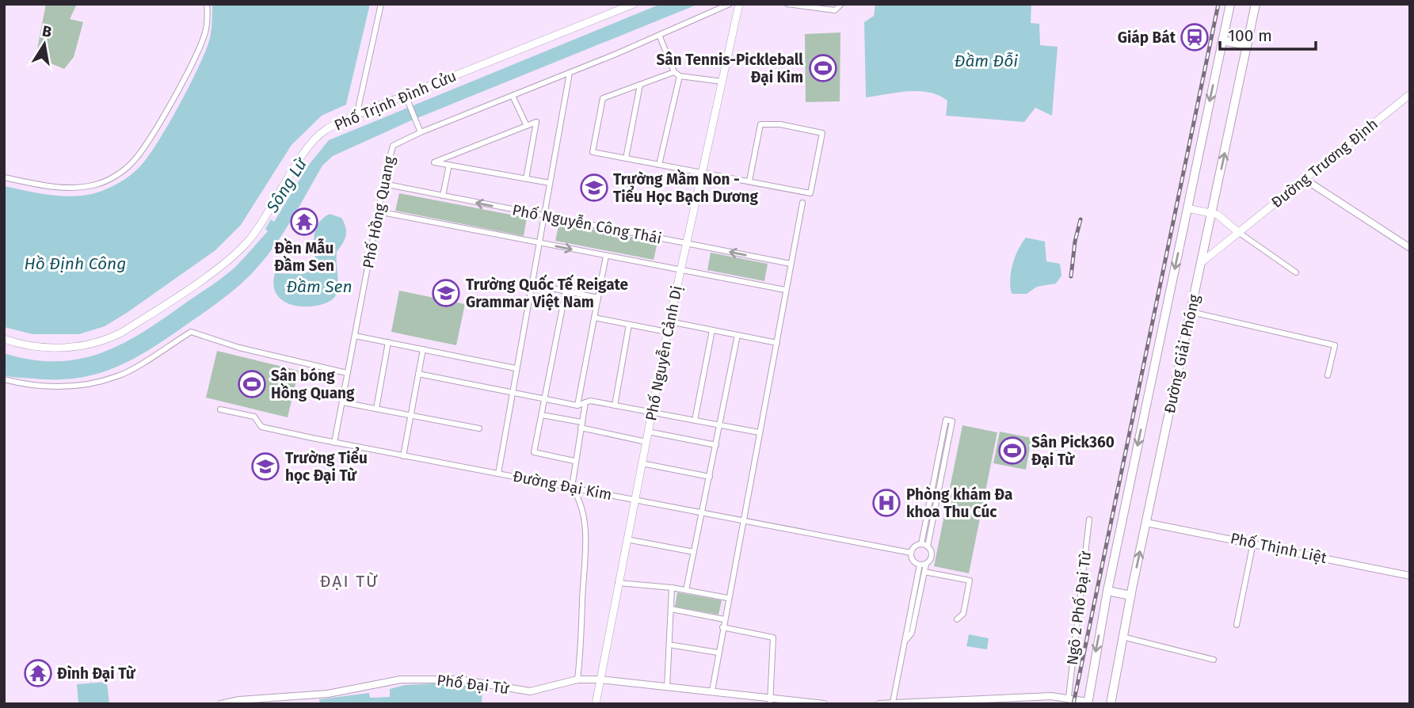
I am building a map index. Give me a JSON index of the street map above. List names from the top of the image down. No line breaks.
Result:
{"streets":{"main road":["Phố Trịnh Đình Cửu","Đường Trương Định","Phố Nguyễn Cảnh Dị","Đường Giải Phóng"],"street":["Phố Hồng Quang","Phố Nguyễn Công Thái","Đường Đại Kim","Phố Thịnh Liệt","Ngõ 2 Phố Đại Từ","Phố Đại Từ"]},"crossings":[["Đường Trương Định","Đường Giải Phóng"],["Phố Hồng Quang","Phố Nguyễn Công Thái"],["Phố Hồng Quang","Đường Đại Kim"],["Phố Nguyễn Công Thái","Phố Nguyễn Cảnh Dị"],["Phố Nguyễn Cảnh Dị","Đường Đại Kim"],["Phố Nguyễn Cảnh Dị","Phố Đại Từ"],["Đường Giải Phóng","Phố Thịnh Liệt"]],"districts":["ĐẠI TỪ"],"water":["Đầm Đỗi","Sông Lừ","Hồ Định Công","Đầm Sen"],"places":{"station":["Giáp Bát"],"sports":["Sân Tennis-Pickleball Đại Kim","Sân bóng Hồng Quang","Sân Pick360 Đại Từ"],"school or university":["Trường Mầm Non - Tiểu Học Bạch Dương","Trường Quốc Tế Reigate Grammar Việt Nam","Trường Tiểu học Đại Từ"],"temple":["Đền Mẫu Đầm Sen","Đình Đại Từ"],"hospital":["Phòng khám Đa khoa Thu Cúc"]},"scale_bar":"100 m","north":"top"}
